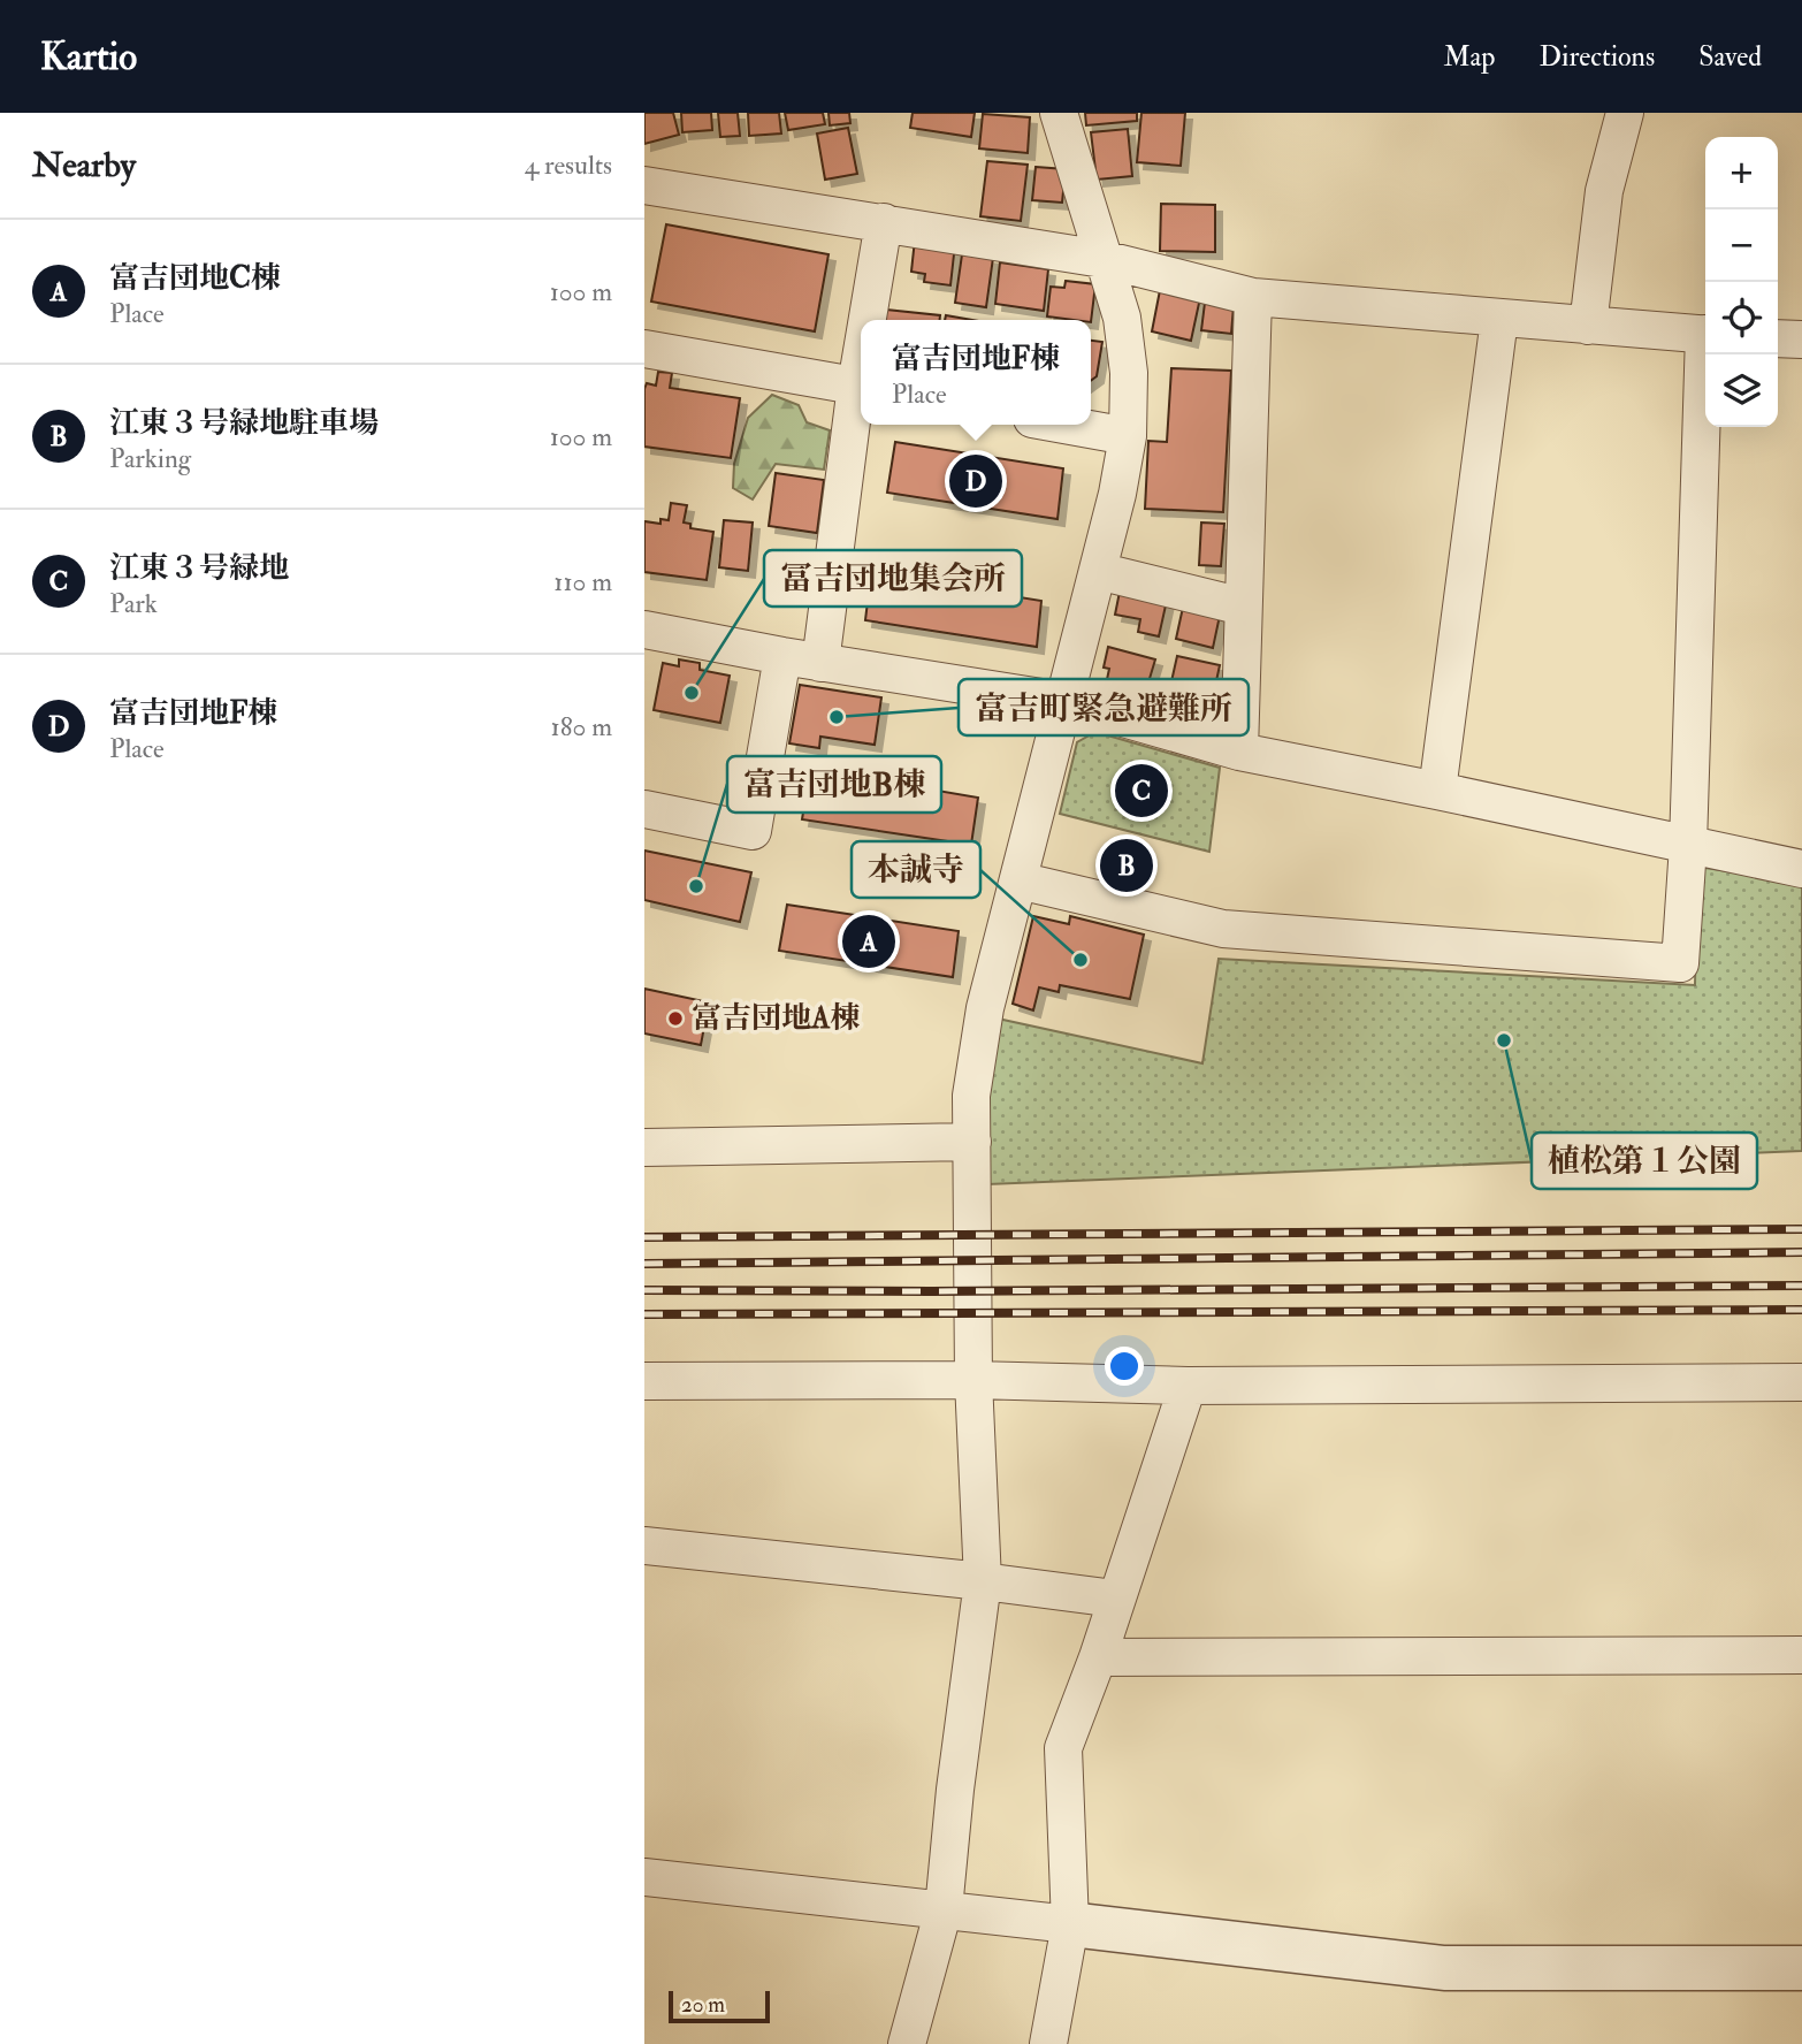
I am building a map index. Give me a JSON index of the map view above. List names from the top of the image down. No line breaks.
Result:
{"places":["冨吉団地集会所","富吉町緊急避難所","富吉団地B棟","本誠寺","富吉団地A棟","植松第１公園"],"scale_bar":"20 m","page":{"header":"Kartio","nav":["Map","Directions","Saved"],"heading":["Nearby","4 results"],"map_buttons":["+","−"],"list":[{"mark":"A","name":"富吉団地C棟","note":"Place","value":"100 m"},{"mark":"B","name":"江東３号緑地駐車場","note":"Parking","value":"100 m"},{"mark":"C","name":"江東３号緑地","note":"Park","value":"110 m"},{"mark":"D","name":"富吉団地F棟","note":"Place","value":"180 m"}],"popup":["富吉団地F棟","Place"],"pins":["D","C","B","A"],"scale":"20 m"}}
